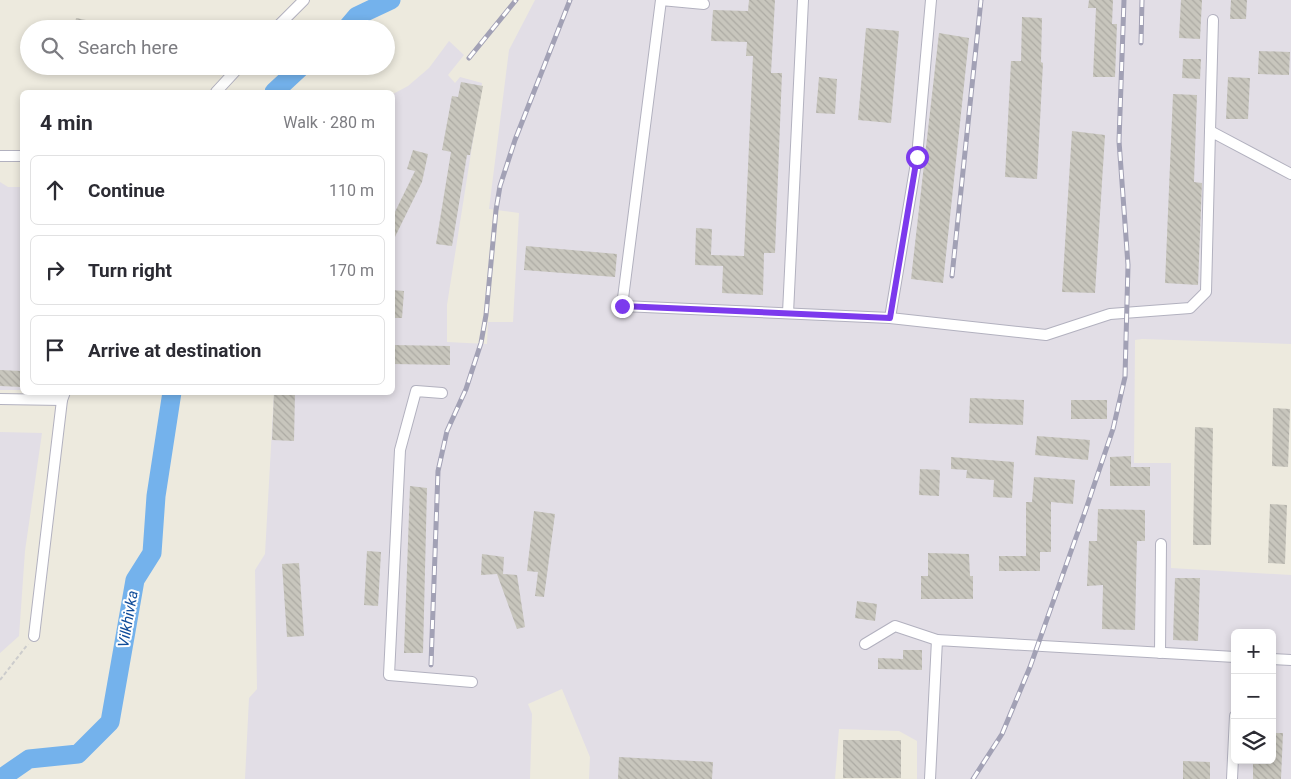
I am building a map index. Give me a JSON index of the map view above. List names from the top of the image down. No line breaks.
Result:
{"water":["Vilkhivka"],"page":{"search":"Search here","heading":["4 min","Walk · 280 m"],"list":[["Continue","110 m"],["Turn right","170 m"],"Arrive at destination"],"map_buttons":["+","−"]}}
